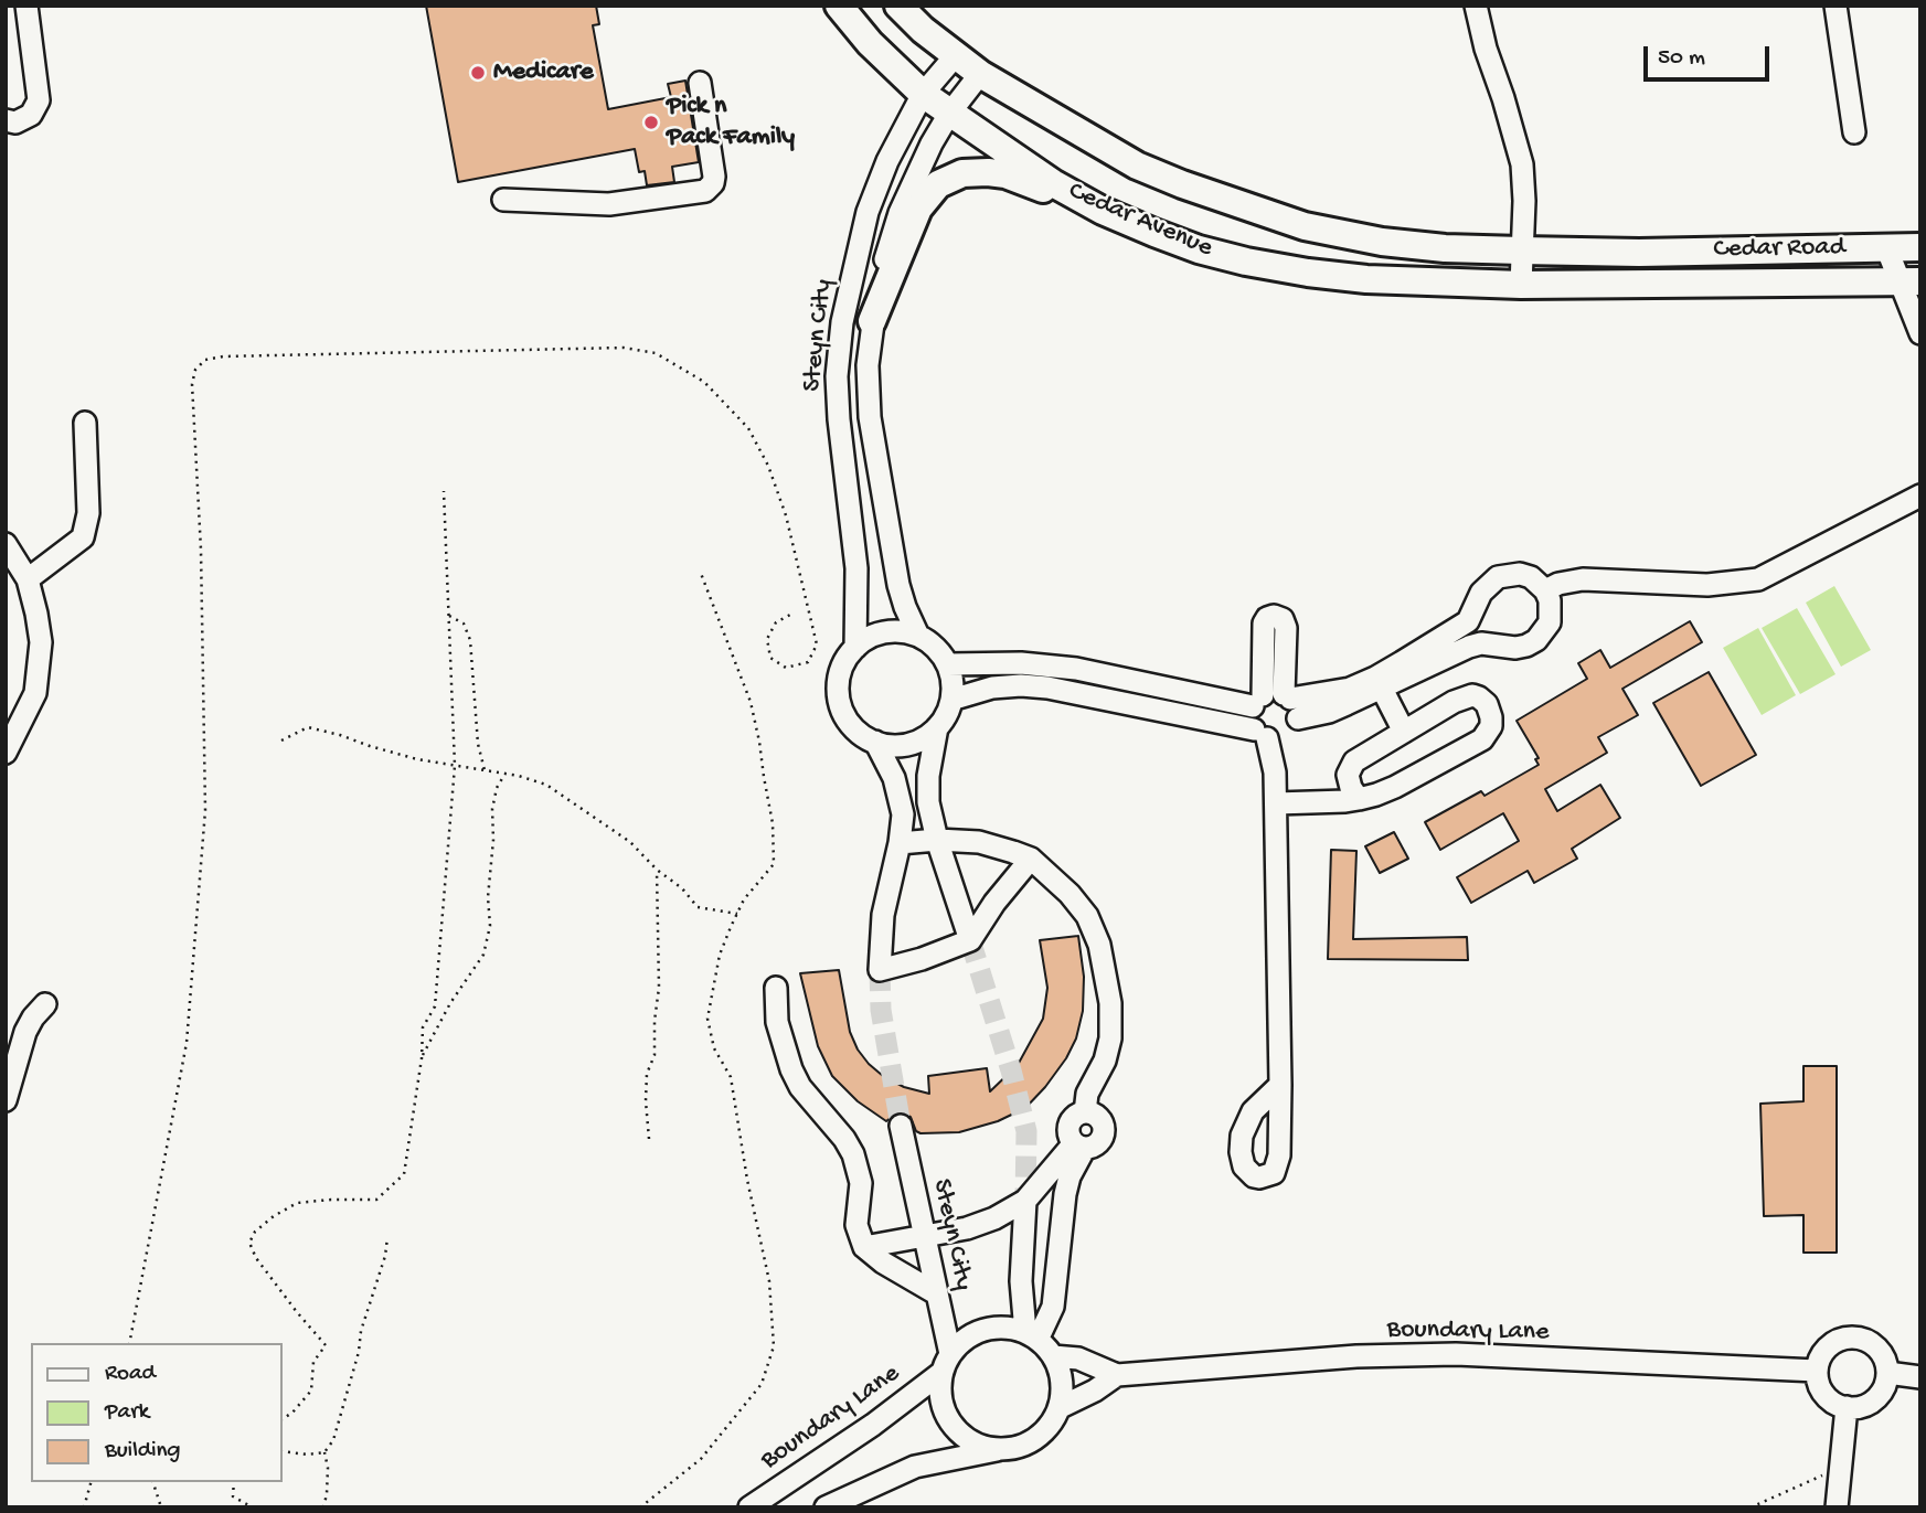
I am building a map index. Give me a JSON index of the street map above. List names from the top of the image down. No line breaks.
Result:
{"streets":{"main road":["Cedar Avenue","Cedar Road"],"street":["Steyn City","Boundary Lane"]},"crossings":[["Cedar Avenue","Cedar Road"],["Cedar Avenue","Steyn City"],["Steyn City","Boundary Lane"]],"places":["Medicare","Pick n Pack Family"],"legend":["Road","Park","Building"],"scale_bar":"50 m"}
